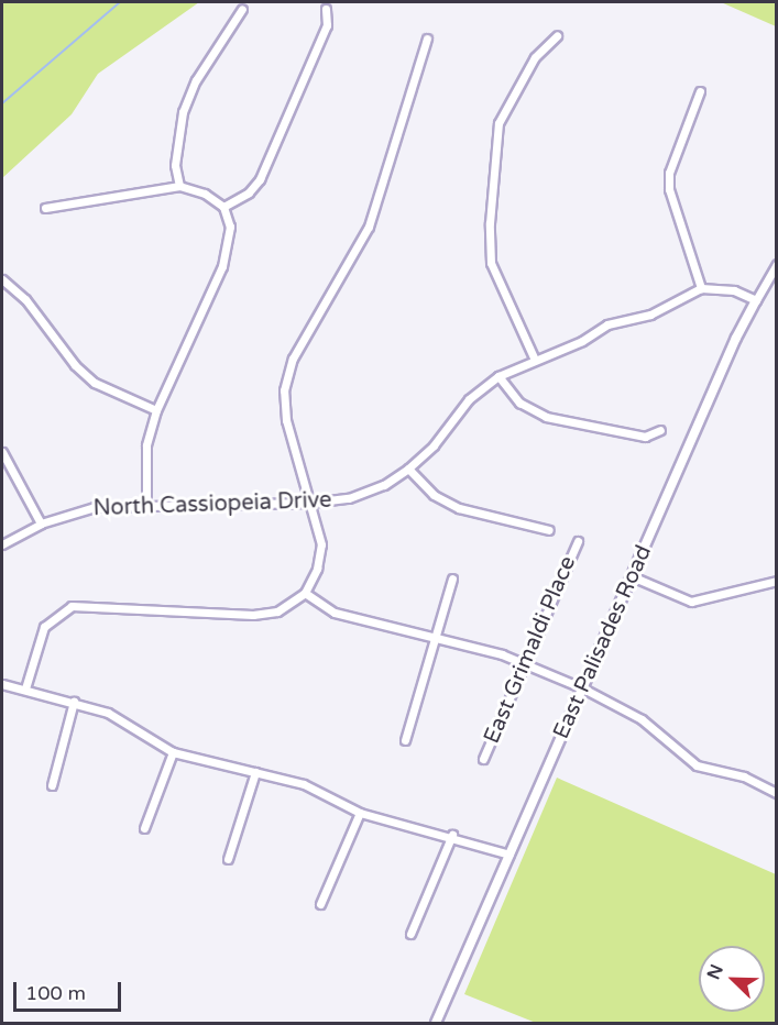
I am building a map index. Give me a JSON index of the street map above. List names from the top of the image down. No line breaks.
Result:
{"streets":{"street":["North Cassiopeia Drive","East Palisades Road","East Grimaldi Place"]},"scale_bar":"100 m","north":"top left"}
